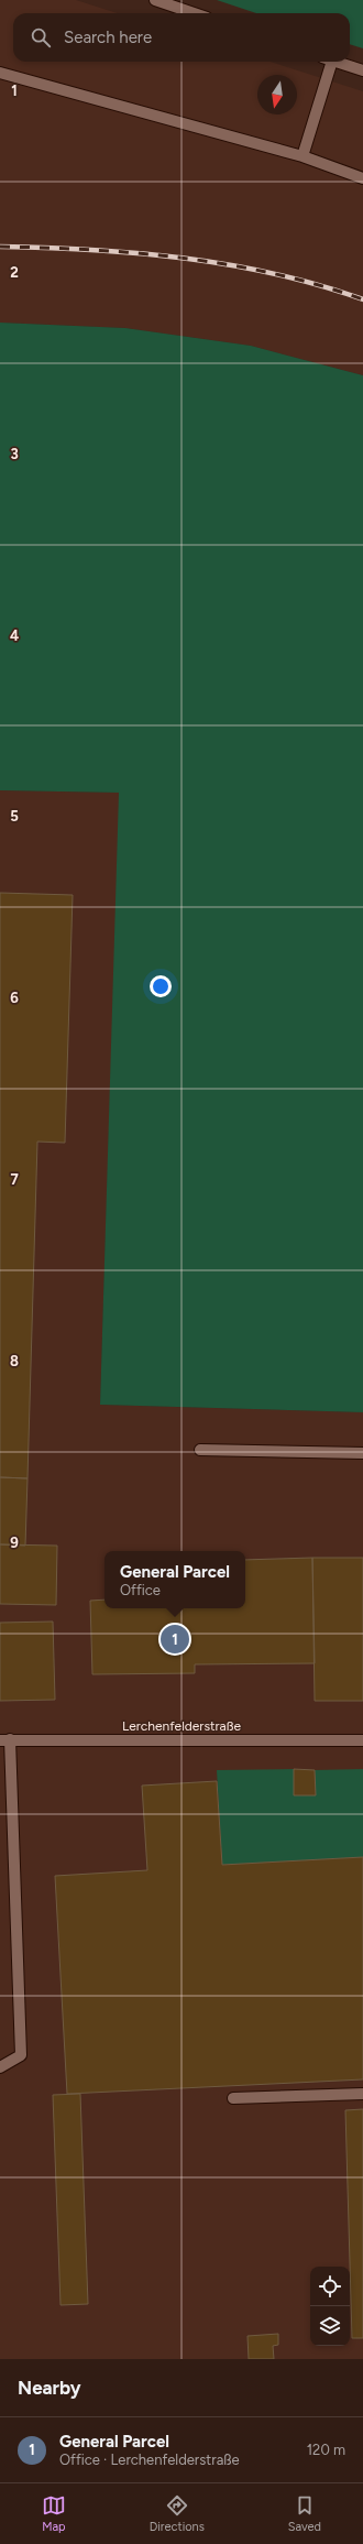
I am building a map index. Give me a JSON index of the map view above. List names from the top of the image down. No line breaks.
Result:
{"streets":{"street":["Lerchenfelderstraße"]},"north":"bottom","page":{"search":"Search here","popup":["General Parcel","Office"],"pins":"1","heading":"Nearby","list":[{"mark":"1","name":"General Parcel","note":"Office · Lerchenfelderstraße","value":"120 m"}],"nav":["Map","Directions","Saved"]},"grid":{"rows":["1","2","3","4","5","6","7","8","9"]}}
